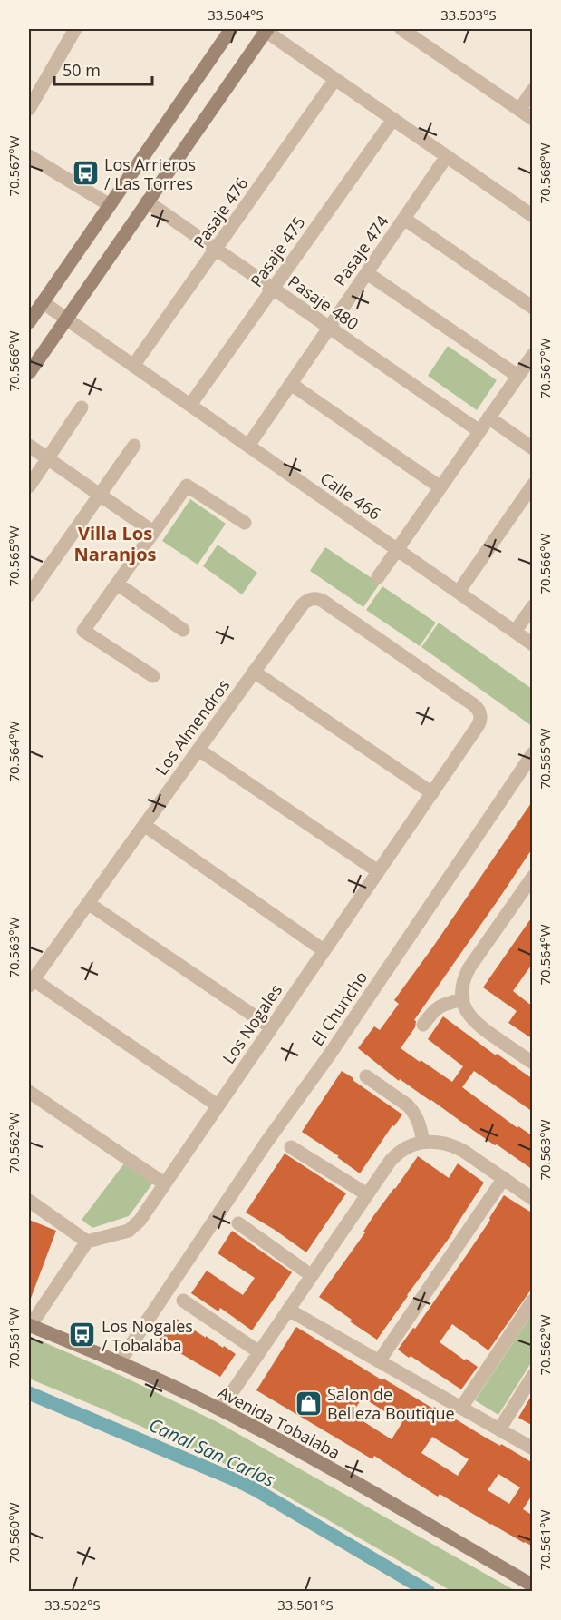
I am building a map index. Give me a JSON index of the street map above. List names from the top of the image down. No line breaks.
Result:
{"streets":{"main road":["Avenida Tobalaba"],"street":["Pasaje 476","Pasaje 474","Pasaje 475","Pasaje 480","Calle 466","Los Almendros","El Chuncho","Los Nogales"]},"crossings":[["Pasaje 476","Pasaje 480"],["Pasaje 476","Calle 466"],["Pasaje 474","Pasaje 480"],["Pasaje 474","Calle 466"],["Pasaje 475","Pasaje 480"],["Pasaje 475","Calle 466"],["Los Almendros","Los Nogales"],["El Chuncho","Avenida Tobalaba"]],"districts":["Villa Los Naranjos"],"water":["Canal San Carlos"],"places":{"bus stop":["Los Arrieros / Las Torres","Los Nogales / Tobalaba"],"shop":["Salon de Belleza Boutique"]},"scale_bar":"50 m","coordinates":["33.504°S","33.503°S","70.567°W","70.568°W","70.566°W","70.565°W","70.564°W","70.563°W","70.562°W","70.561°W","70.560°W","33.502°S","33.501°S"]}
